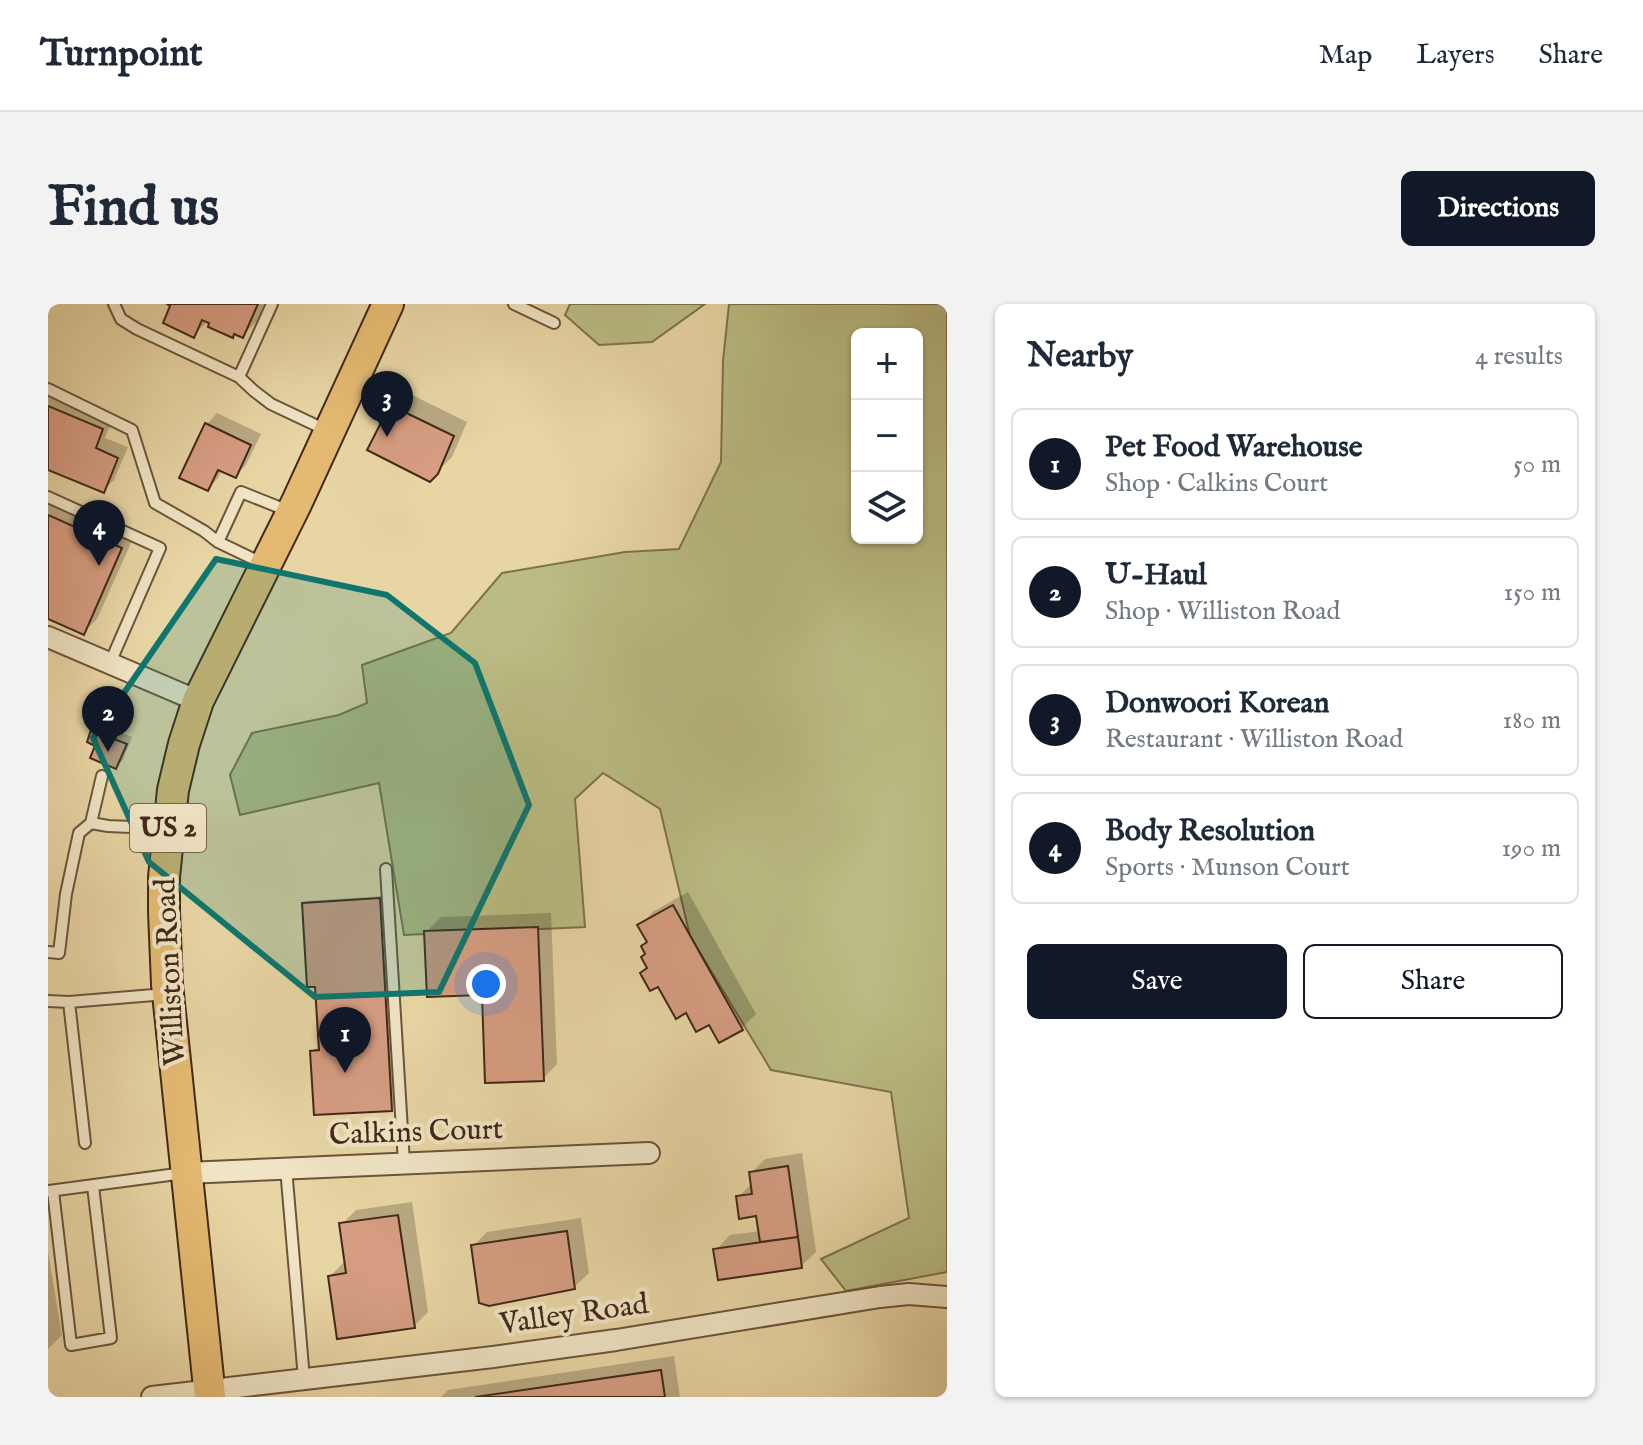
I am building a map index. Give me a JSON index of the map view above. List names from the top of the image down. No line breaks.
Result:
{"streets":{"main road":["US 2","Williston Road"],"street":["Calkins Court","Valley Road"]},"crossings":[["Williston Road","Calkins Court"],["Williston Road","Valley Road"]],"page":{"header":"Turnpoint","nav":["Map","Layers","Share"],"buttons":["Directions",["Save","Share"]],"title":"Find us","heading":["Nearby","4 results"],"map_buttons":["+","−"],"pins":["3","4","2","1"],"list":[{"mark":"1","name":"Pet Food Warehouse","note":"Shop · Calkins Court","value":"50 m"},{"mark":"2","name":"U-Haul","note":"Shop · Williston Road","value":"150 m"},{"mark":"3","name":"Donwoori Korean","note":"Restaurant · Williston Road","value":"180 m"},{"mark":"4","name":"Body Resolution","note":"Sports · Munson Court","value":"190 m"}]}}
